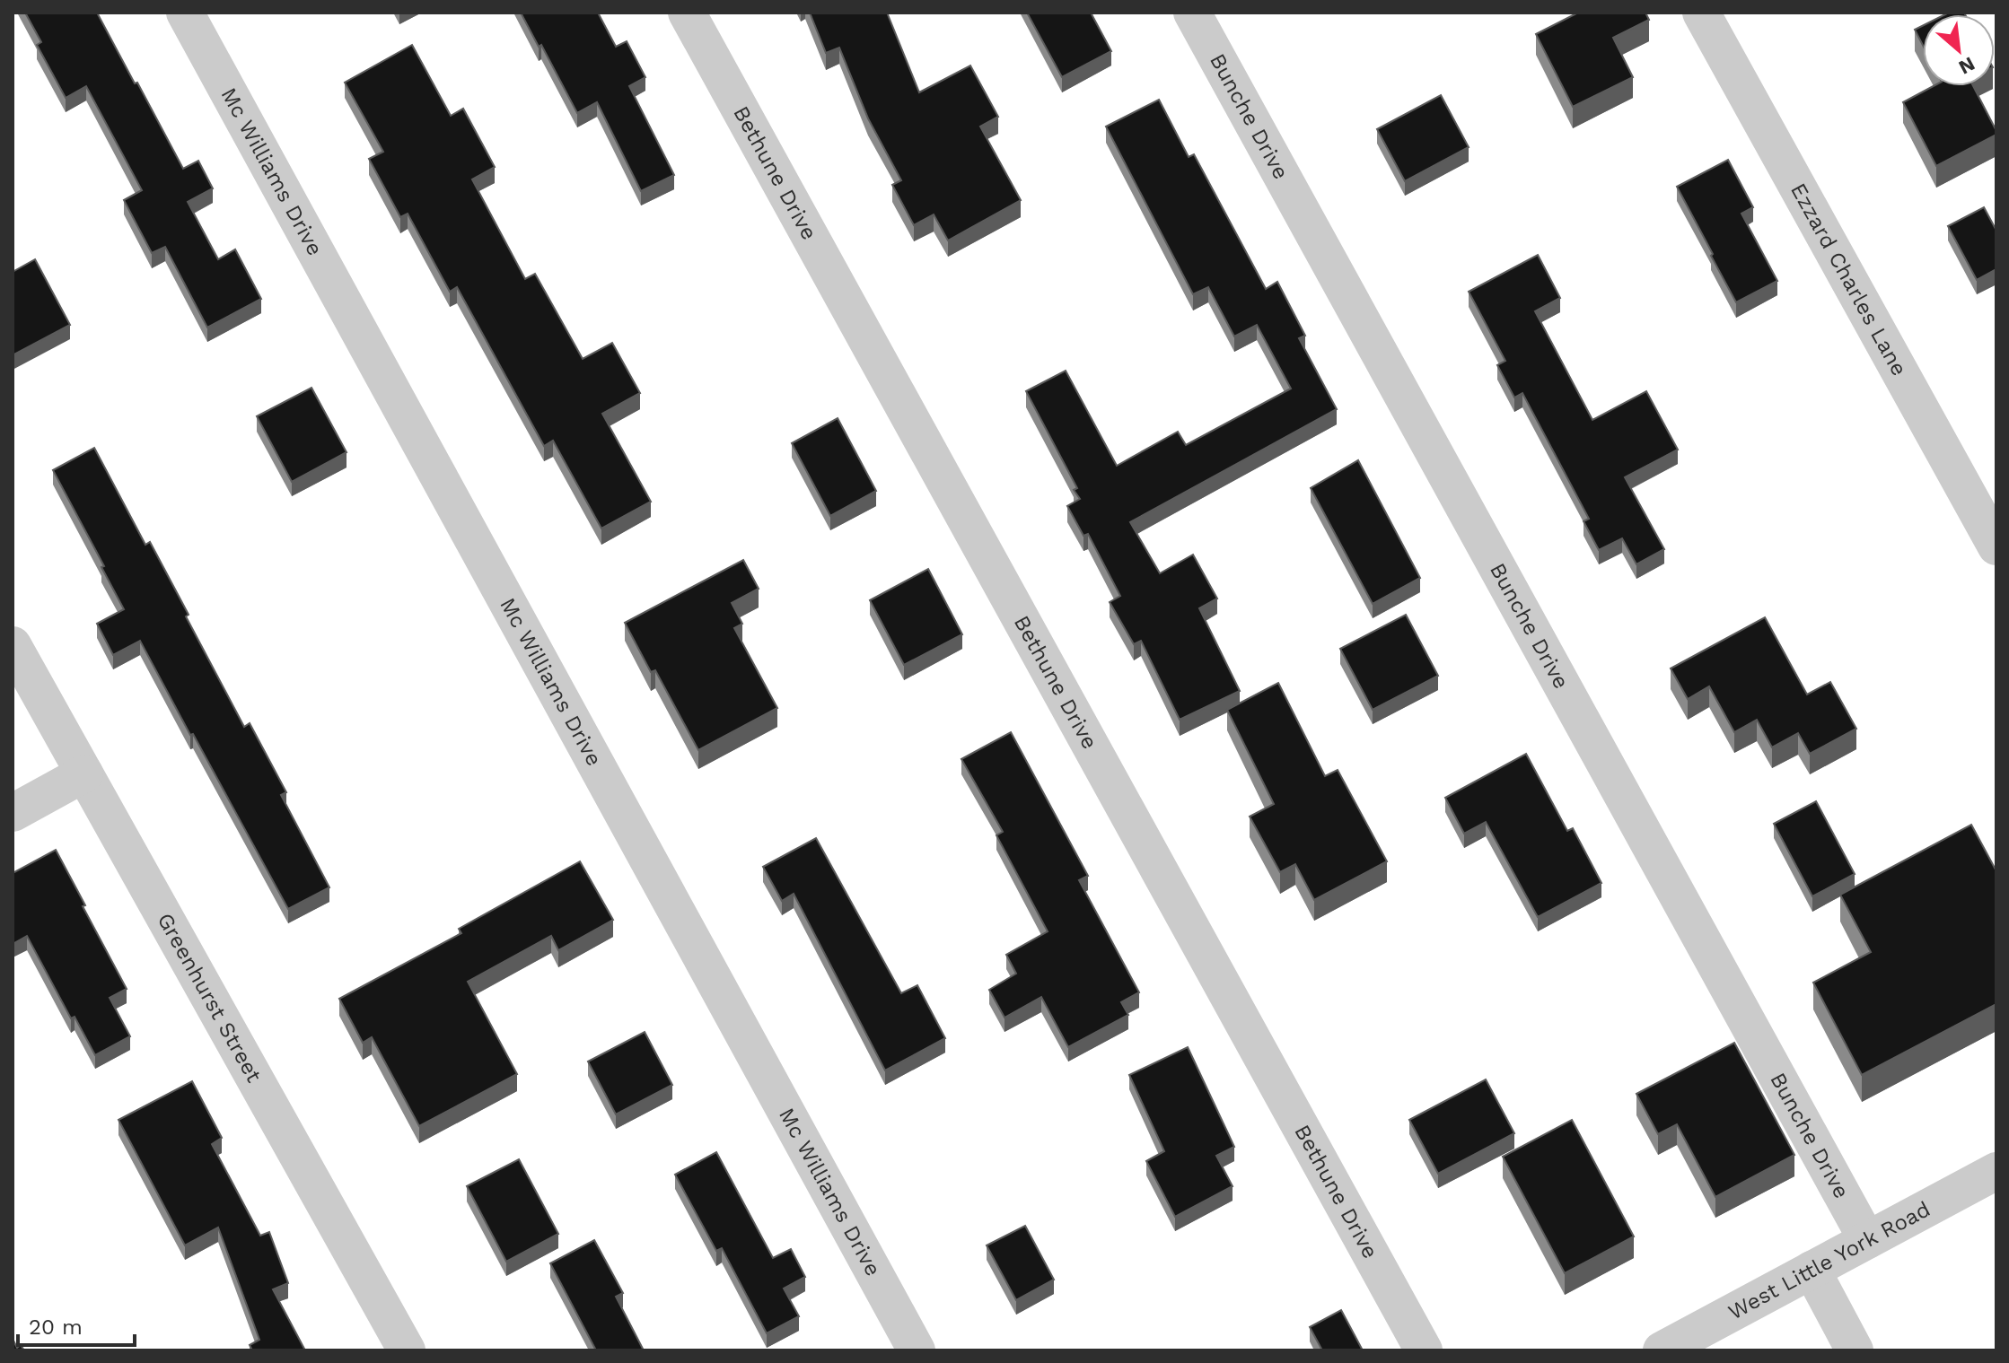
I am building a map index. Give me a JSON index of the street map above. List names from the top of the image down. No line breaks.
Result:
{"streets":{"street":["Bunche Drive","Mc Williams Drive","Bethune Drive","Ezzard Charles Lane","Greenhurst Street","West Little York Road"]},"crossings":[["Bunche Drive","West Little York Road"]],"scale_bar":"20 m","north":"bottom right"}
